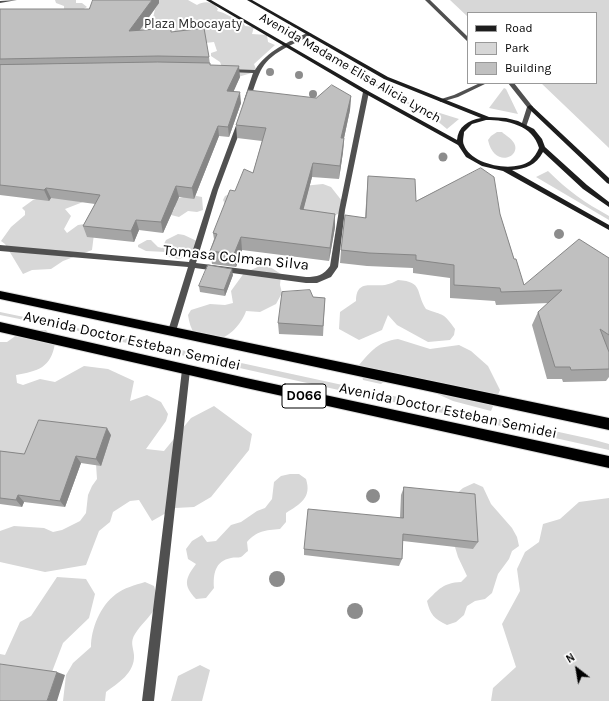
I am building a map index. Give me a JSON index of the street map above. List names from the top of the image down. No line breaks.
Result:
{"streets":{"highway":["Avenida Doctor Esteban Semidei","D066"],"main road":["Avenida Madame Elisa Alicia Lynch"],"street":["Tomasa Colman Silva"]},"crossings":[["Avenida Madame Elisa Alicia Lynch","Tomasa Colman Silva"]],"parks":["Plaza Mbocayaty"],"legend":["Road","Park","Building"],"north":"top left"}
